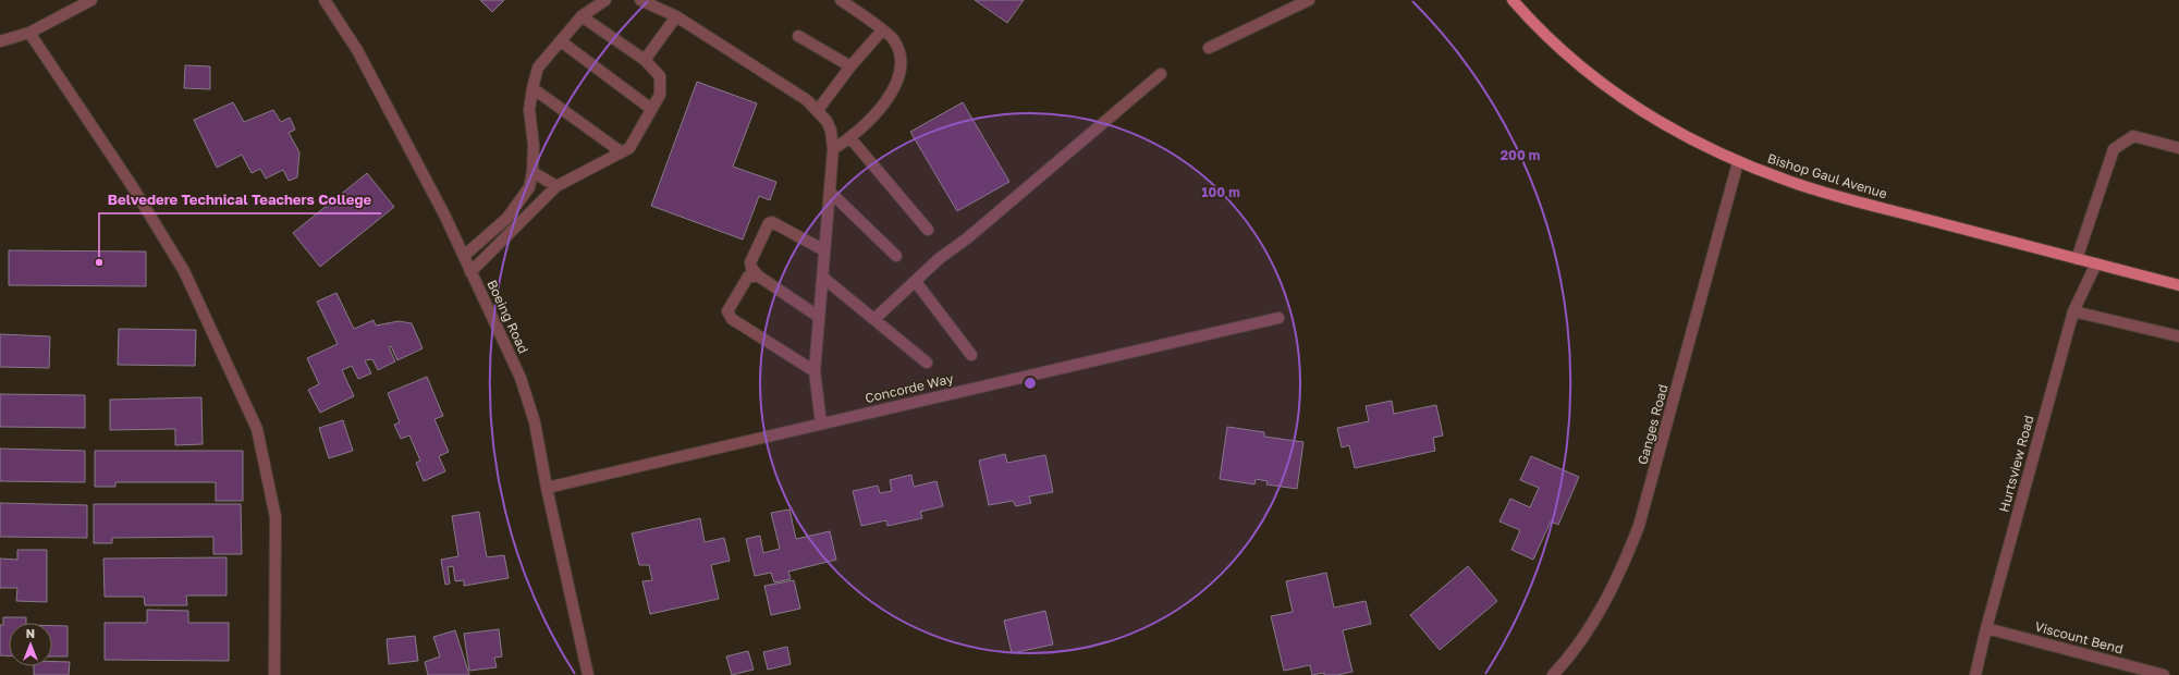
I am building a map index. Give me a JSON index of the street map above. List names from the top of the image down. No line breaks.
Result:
{"streets":{"main road":["Bishop Gaul Avenue"],"street":["Boeing Road","Concorde Way","Ganges Road","Hurtsview Road","Viscount Bend"]},"crossings":[["Bishop Gaul Avenue","Ganges Road"],["Bishop Gaul Avenue","Hurtsview Road"],["Boeing Road","Concorde Way"],["Hurtsview Road","Viscount Bend"]],"places":["Belvedere Technical Teachers College"],"north":"top","rings":["200 m","100 m"]}
